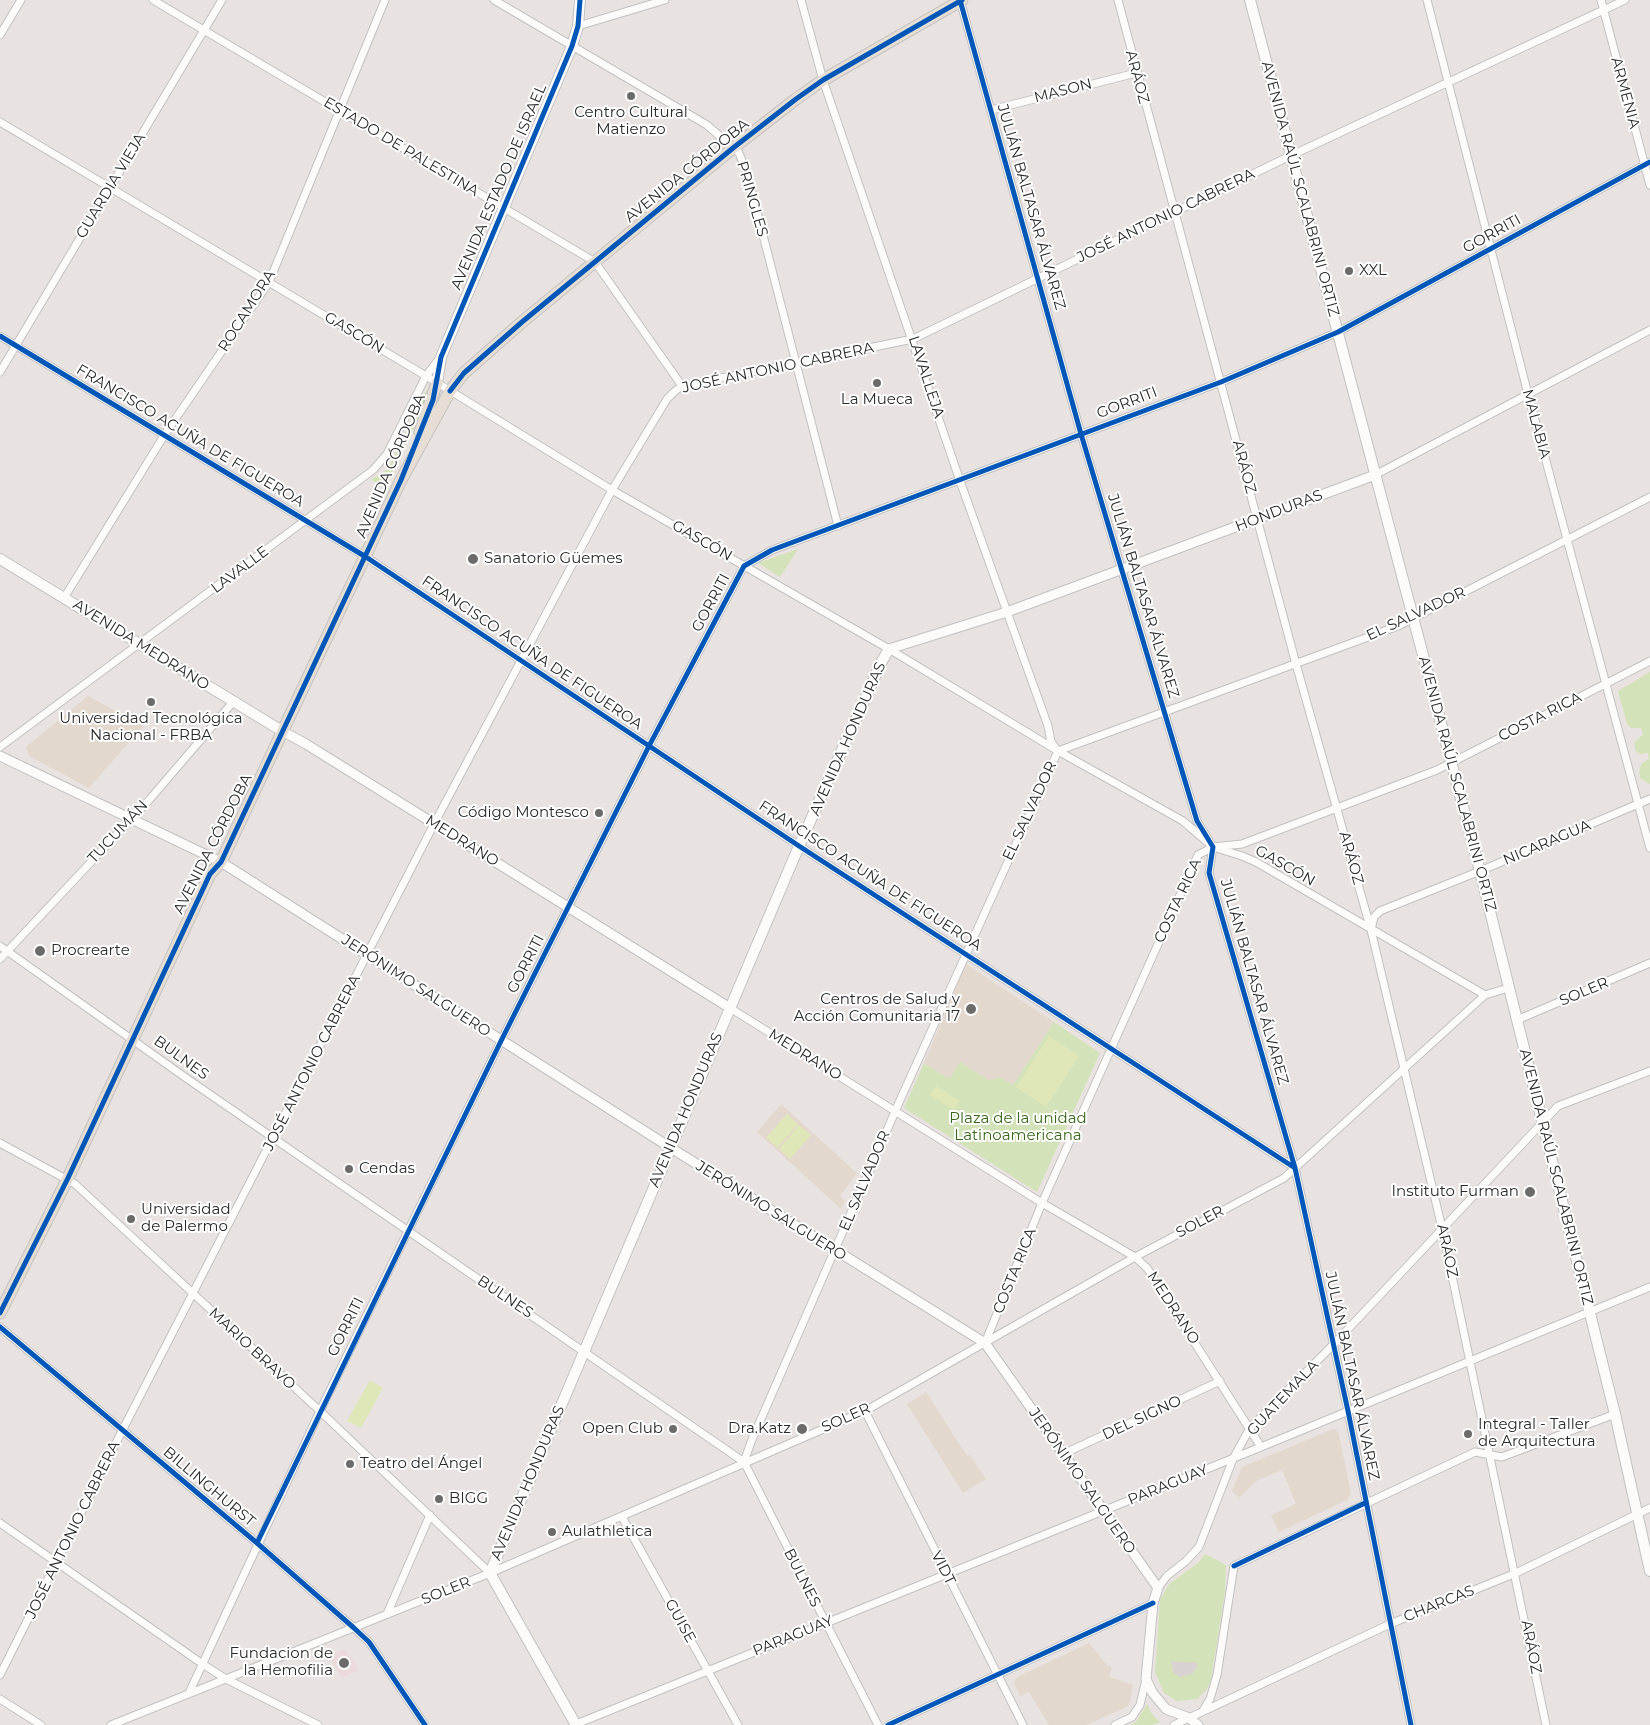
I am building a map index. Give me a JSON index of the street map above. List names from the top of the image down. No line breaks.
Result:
{"streets":{"main road":["AVENIDA CÓRDOBA","AVENIDA ESTADO DE ISRAEL","AVENIDA RAÚL SCALABRINI ORTIZ","AVENIDA MEDRANO","AVENIDA HONDURAS"],"street":["ARÁOZ","MASON","ARMENIA","ESTADO DE PALESTINA","GUARDIA VIEJA","PRINGLES","JULIÁN BALTASAR ÁLVAREZ","JOSÉ ANTONIO CABRERA","GORRITI","ROCAMORA","GASCÓN","LAVALLEJA","MALABIA","FRANCISCO ACUÑA DE FIGUEROA","HONDURAS","LAVALLE","EL SALVADOR","COSTA RICA","TUCUMÁN","MEDRANO","NICARAGUA","JERÓNIMO SALGUERO","SOLER","BULNES","MARIO BRAVO","GUATEMALA","DEL SIGNO","PARAGUAY","BILLINGHURST","VIDT","CHARCAS","GUISE"]},"crossings":[["ARÁOZ","MASON"],["ARÁOZ","JOSÉ ANTONIO CABRERA"],["ARÁOZ","GORRITI"],["ARÁOZ","GASCÓN"],["ARÁOZ","HONDURAS"],["ARÁOZ","EL SALVADOR"],["ARÁOZ","COSTA RICA"],["ARÁOZ","NICARAGUA"],["ARÁOZ","SOLER"],["ARÁOZ","GUATEMALA"],["ARÁOZ","PARAGUAY"],["ARÁOZ","CHARCAS"],["MASON","JULIÁN BALTASAR ÁLVAREZ"],["ARMENIA","JOSÉ ANTONIO CABRERA"],["ARMENIA","GORRITI"],["ESTADO DE PALESTINA","AVENIDA CÓRDOBA"],["ESTADO DE PALESTINA","GUARDIA VIEJA"],["ESTADO DE PALESTINA","AVENIDA ESTADO DE ISRAEL"],["ESTADO DE PALESTINA","JOSÉ ANTONIO CABRERA"],["ESTADO DE PALESTINA","ROCAMORA"],["AVENIDA CÓRDOBA","AVENIDA ESTADO DE ISRAEL"],["AVENIDA CÓRDOBA","PRINGLES"],["AVENIDA CÓRDOBA","JULIÁN BALTASAR ÁLVAREZ"],["AVENIDA CÓRDOBA","GASCÓN"],["AVENIDA CÓRDOBA","LAVALLEJA"],["AVENIDA CÓRDOBA","FRANCISCO ACUÑA DE FIGUEROA"],["AVENIDA CÓRDOBA","AVENIDA MEDRANO"],["AVENIDA CÓRDOBA","MEDRANO"],["AVENIDA CÓRDOBA","JERÓNIMO SALGUERO"],["AVENIDA CÓRDOBA","BULNES"],["AVENIDA CÓRDOBA","MARIO BRAVO"],["GUARDIA VIEJA","GASCÓN"],["GUARDIA VIEJA","FRANCISCO ACUÑA DE FIGUEROA"],["AVENIDA ESTADO DE ISRAEL","PRINGLES"],["AVENIDA ESTADO DE ISRAEL","GASCÓN"],["AVENIDA ESTADO DE ISRAEL","LAVALLE"],["AVENIDA RAÚL SCALABRINI ORTIZ","JOSÉ ANTONIO CABRERA"],["AVENIDA RAÚL SCALABRINI ORTIZ","GORRITI"],["AVENIDA RAÚL SCALABRINI ORTIZ","HONDURAS"],["AVENIDA RAÚL SCALABRINI ORTIZ","EL SALVADOR"],["AVENIDA RAÚL SCALABRINI ORTIZ","COSTA RICA"],["AVENIDA RAÚL SCALABRINI ORTIZ","NICARAGUA"],["AVENIDA RAÚL SCALABRINI ORTIZ","SOLER"],["AVENIDA RAÚL SCALABRINI ORTIZ","GUATEMALA"],["AVENIDA RAÚL SCALABRINI ORTIZ","PARAGUAY"],["AVENIDA RAÚL SCALABRINI ORTIZ","CHARCAS"],["PRINGLES","JOSÉ ANTONIO CABRERA"],["PRINGLES","GORRITI"],["JULIÁN BALTASAR ÁLVAREZ","JOSÉ ANTONIO CABRERA"],["JULIÁN BALTASAR ÁLVAREZ","GORRITI"],["JULIÁN BALTASAR ÁLVAREZ","GASCÓN"],["JULIÁN BALTASAR ÁLVAREZ","FRANCISCO ACUÑA DE FIGUEROA"],["JULIÁN BALTASAR ÁLVAREZ","HONDURAS"],["JULIÁN BALTASAR ÁLVAREZ","EL SALVADOR"],["JULIÁN BALTASAR ÁLVAREZ","COSTA RICA"],["JULIÁN BALTASAR ÁLVAREZ","SOLER"],["JULIÁN BALTASAR ÁLVAREZ","GUATEMALA"],["JULIÁN BALTASAR ÁLVAREZ","PARAGUAY"],["JULIÁN BALTASAR ÁLVAREZ","CHARCAS"],["JOSÉ ANTONIO CABRERA","GASCÓN"],["JOSÉ ANTONIO CABRERA","LAVALLEJA"],["JOSÉ ANTONIO CABRERA","MALABIA"],["JOSÉ ANTONIO CABRERA","FRANCISCO ACUÑA DE FIGUEROA"],["JOSÉ ANTONIO CABRERA","MEDRANO"],["JOSÉ ANTONIO CABRERA","JERÓNIMO SALGUERO"],["JOSÉ ANTONIO CABRERA","BULNES"],["JOSÉ ANTONIO CABRERA","MARIO BRAVO"],["JOSÉ ANTONIO CABRERA","BILLINGHURST"],["GORRITI","GASCÓN"],["GORRITI","LAVALLEJA"],["GORRITI","MALABIA"],["GORRITI","FRANCISCO ACUÑA DE FIGUEROA"],["GORRITI","MEDRANO"],["GORRITI","JERÓNIMO SALGUERO"],["GORRITI","SOLER"],["GORRITI","BULNES"],["GORRITI","MARIO BRAVO"],["GORRITI","BILLINGHURST"],["ROCAMORA","GASCÓN"],["ROCAMORA","FRANCISCO ACUÑA DE FIGUEROA"],["ROCAMORA","AVENIDA MEDRANO"],["GASCÓN","LAVALLEJA"],["GASCÓN","HONDURAS"],["GASCÓN","LAVALLE"],["GASCÓN","EL SALVADOR"],["GASCÓN","COSTA RICA"],["GASCÓN","AVENIDA HONDURAS"],["GASCÓN","NICARAGUA"],["GASCÓN","SOLER"],["LAVALLEJA","HONDURAS"],["LAVALLEJA","EL SALVADOR"],["MALABIA","HONDURAS"],["MALABIA","EL SALVADOR"],["MALABIA","COSTA RICA"],["MALABIA","NICARAGUA"],["FRANCISCO ACUÑA DE FIGUEROA","LAVALLE"],["FRANCISCO ACUÑA DE FIGUEROA","EL SALVADOR"],["FRANCISCO ACUÑA DE FIGUEROA","COSTA RICA"],["FRANCISCO ACUÑA DE FIGUEROA","AVENIDA HONDURAS"],["FRANCISCO ACUÑA DE FIGUEROA","SOLER"],["HONDURAS","AVENIDA HONDURAS"],["LAVALLE","AVENIDA MEDRANO"],["EL SALVADOR","MEDRANO"],["EL SALVADOR","JERÓNIMO SALGUERO"],["EL SALVADOR","SOLER"],["EL SALVADOR","BULNES"],["AVENIDA MEDRANO","TUCUMÁN"],["AVENIDA MEDRANO","MEDRANO"],["COSTA RICA","MEDRANO"],["COSTA RICA","JERÓNIMO SALGUERO"],["COSTA RICA","SOLER"],["AVENIDA HONDURAS","MEDRANO"],["AVENIDA HONDURAS","JERÓNIMO SALGUERO"],["AVENIDA HONDURAS","SOLER"],["AVENIDA HONDURAS","BULNES"],["AVENIDA HONDURAS","MARIO BRAVO"],["TUCUMÁN","JERÓNIMO SALGUERO"],["TUCUMÁN","BULNES"],["MEDRANO","SOLER"],["MEDRANO","GUATEMALA"],["MEDRANO","DEL SIGNO"],["MEDRANO","PARAGUAY"],["JERÓNIMO SALGUERO","SOLER"],["JERÓNIMO SALGUERO","DEL SIGNO"],["JERÓNIMO SALGUERO","PARAGUAY"],["SOLER","BULNES"],["SOLER","MARIO BRAVO"],["SOLER","BILLINGHURST"],["SOLER","VIDT"],["SOLER","GUISE"],["BULNES","PARAGUAY"],["GUATEMALA","PARAGUAY"],["PARAGUAY","VIDT"],["PARAGUAY","GUISE"]],"parks":["Plaza de la unidad Latinoamericana"],"places":["Centro Cultural Matienzo","XXL","La Mueca","Sanatorio Güemes","Universidad Tecnológica Nacional - FRBA","Código Montesco","Procrearte","Centros de Salud y Acción Comunitaria 17","Cendas","Instituto Furman","Universidad de Palermo","Open Club","Dra.Katz","Integral - Taller de Arquitectura","Teatro del Ángel","BIGG","Aulathletica","Fundacion de la Hemofilia"]}
